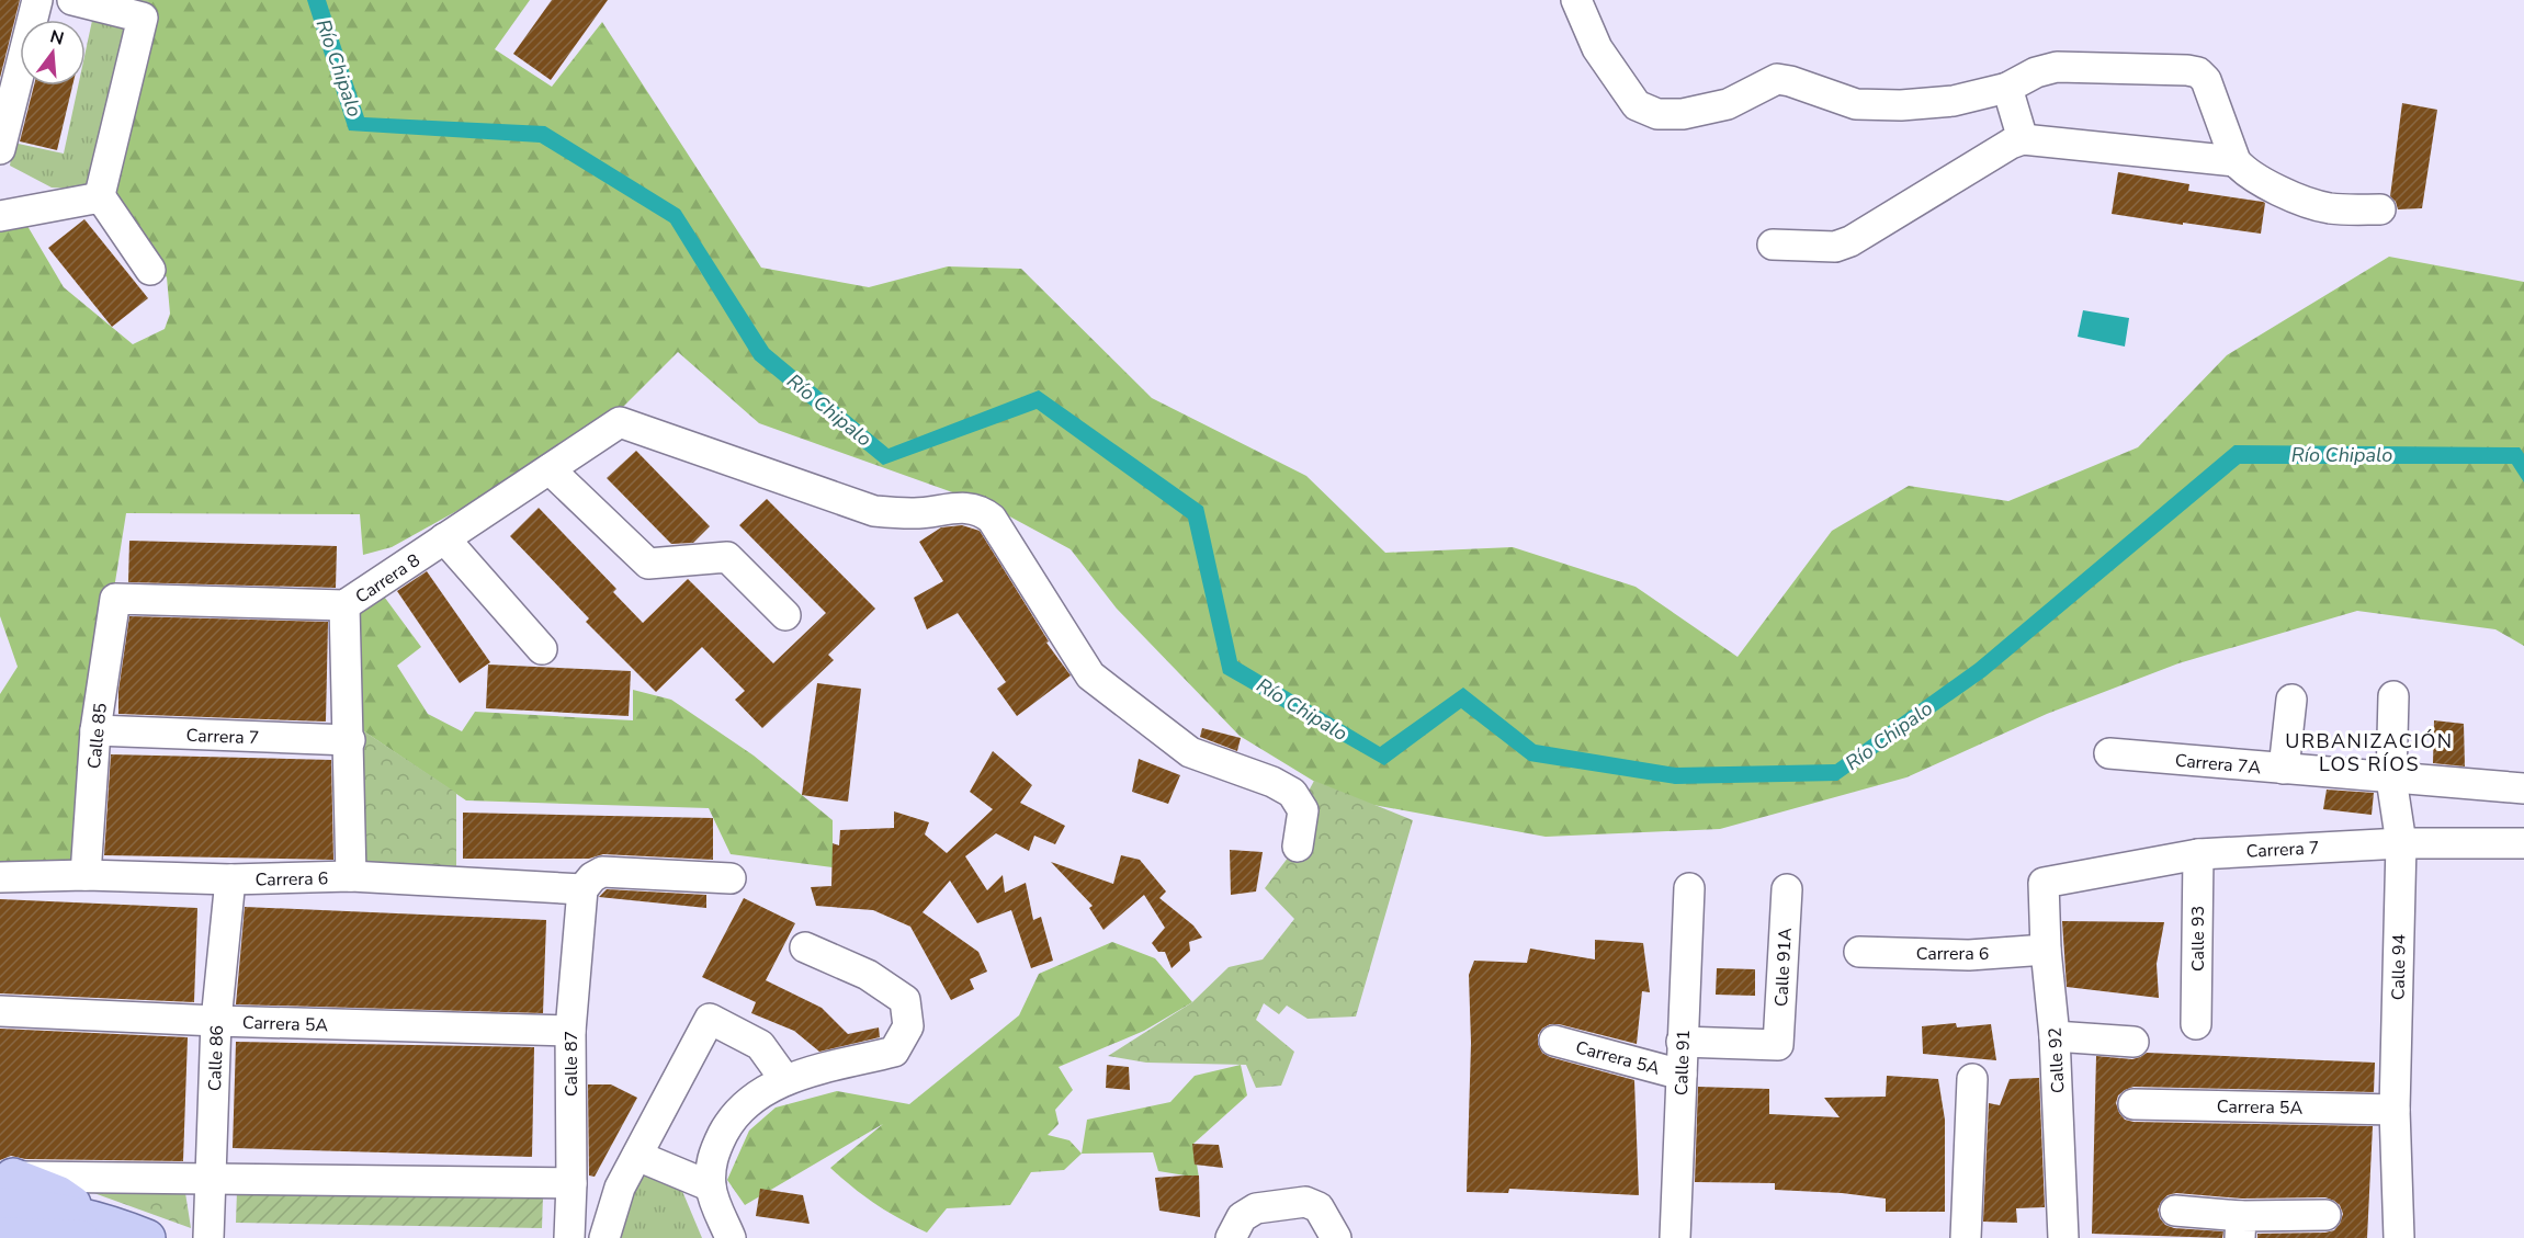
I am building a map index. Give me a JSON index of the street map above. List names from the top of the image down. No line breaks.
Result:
{"streets":{"street":["Carrera 8","Calle 85","Carrera 7","Carrera 7A","Carrera 6","Calle 93","Calle 91A","Calle 94","Carrera 5A","Calle 86","Calle 92","Calle 91","Calle 87"]},"crossings":[["Carrera 8","Calle 85"],["Calle 85","Carrera 7"],["Calle 85","Carrera 6"],["Carrera 7","Calle 93"],["Carrera 7","Calle 94"],["Carrera 7","Calle 92"],["Carrera 7A","Calle 94"],["Carrera 6","Calle 86"],["Carrera 6","Calle 92"],["Carrera 6","Calle 87"],["Calle 91A","Carrera 5A"],["Calle 94","Carrera 5A"],["Carrera 5A","Calle 86"],["Carrera 5A","Calle 91"],["Carrera 5A","Calle 87"]],"districts":["URBANIZACIÓN LOS RÍOS"],"water":["Río Chipalo"],"north":"top"}
